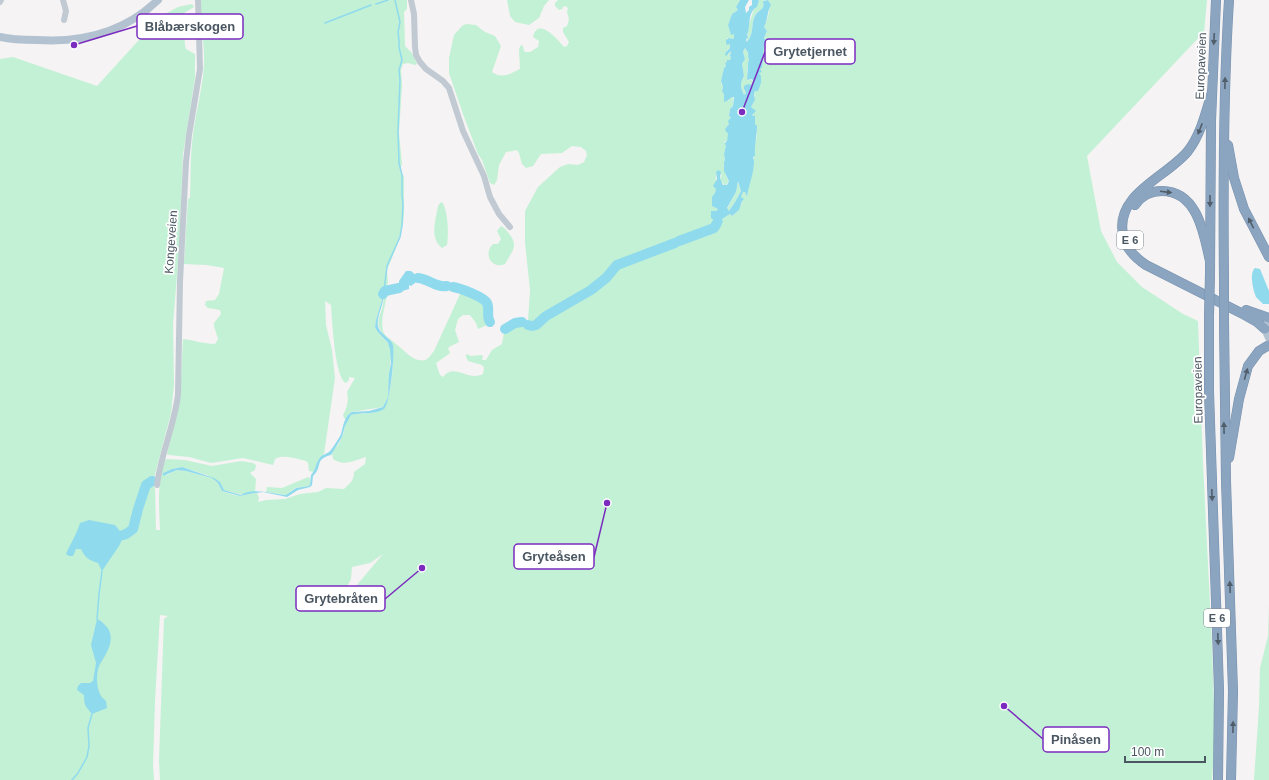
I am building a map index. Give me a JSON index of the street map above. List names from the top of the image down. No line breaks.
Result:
{"streets":{"highway":["Europaveien","E 6"],"street":["Kongeveien"]},"crossings":[["Europaveien","E 6"]],"places":["Blåbærskogen","Grytetjernet","Gryteåsen","Grytebråten","Pinåsen"],"scale_bar":"100 m"}
